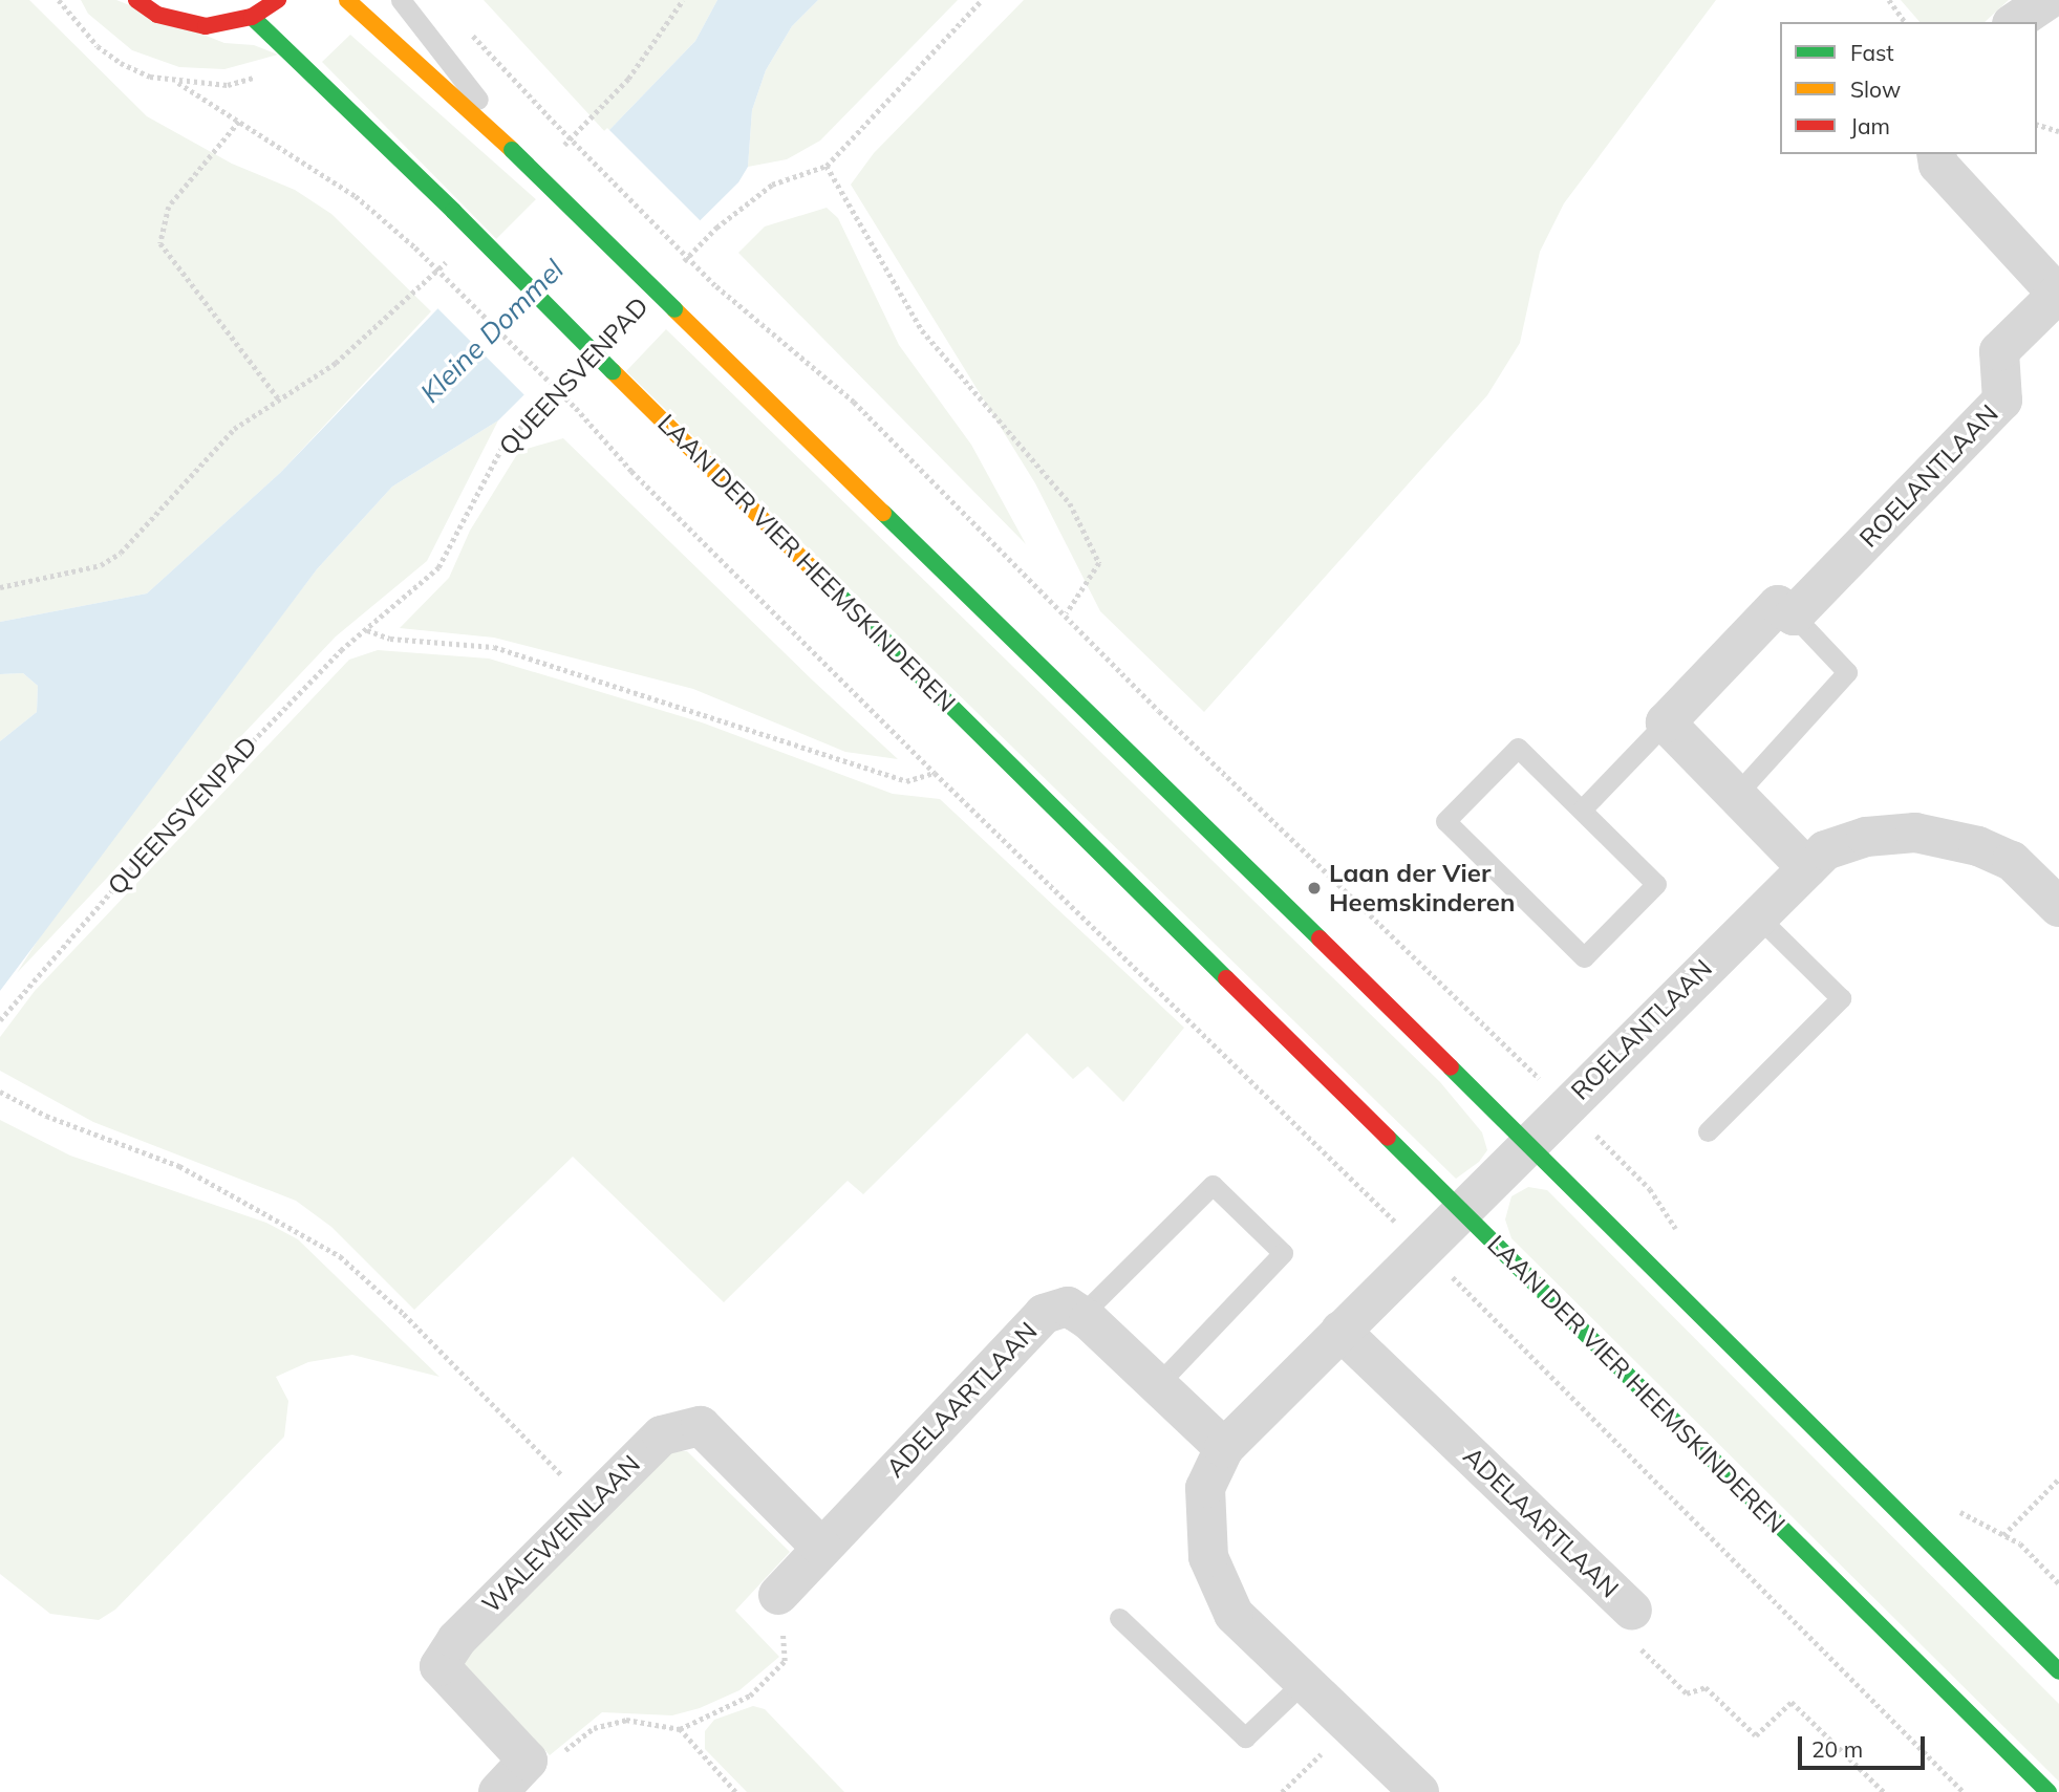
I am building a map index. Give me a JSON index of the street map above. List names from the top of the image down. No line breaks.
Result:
{"streets":{"street":["ROELANTLAAN","LAAN DER VIER HEEMSKINDEREN","ADELAARTLAAN","WALEWEINLAAN"],"path":["QUEENSVENPAD"]},"crossings":[["ROELANTLAAN","LAAN DER VIER HEEMSKINDEREN"],["ADELAARTLAAN","WALEWEINLAAN"]],"water":["Kleine Dommel"],"places":["Laan der Vier Heemskinderen"],"legend":["Fast","Slow","Jam"],"scale_bar":"20 m"}
